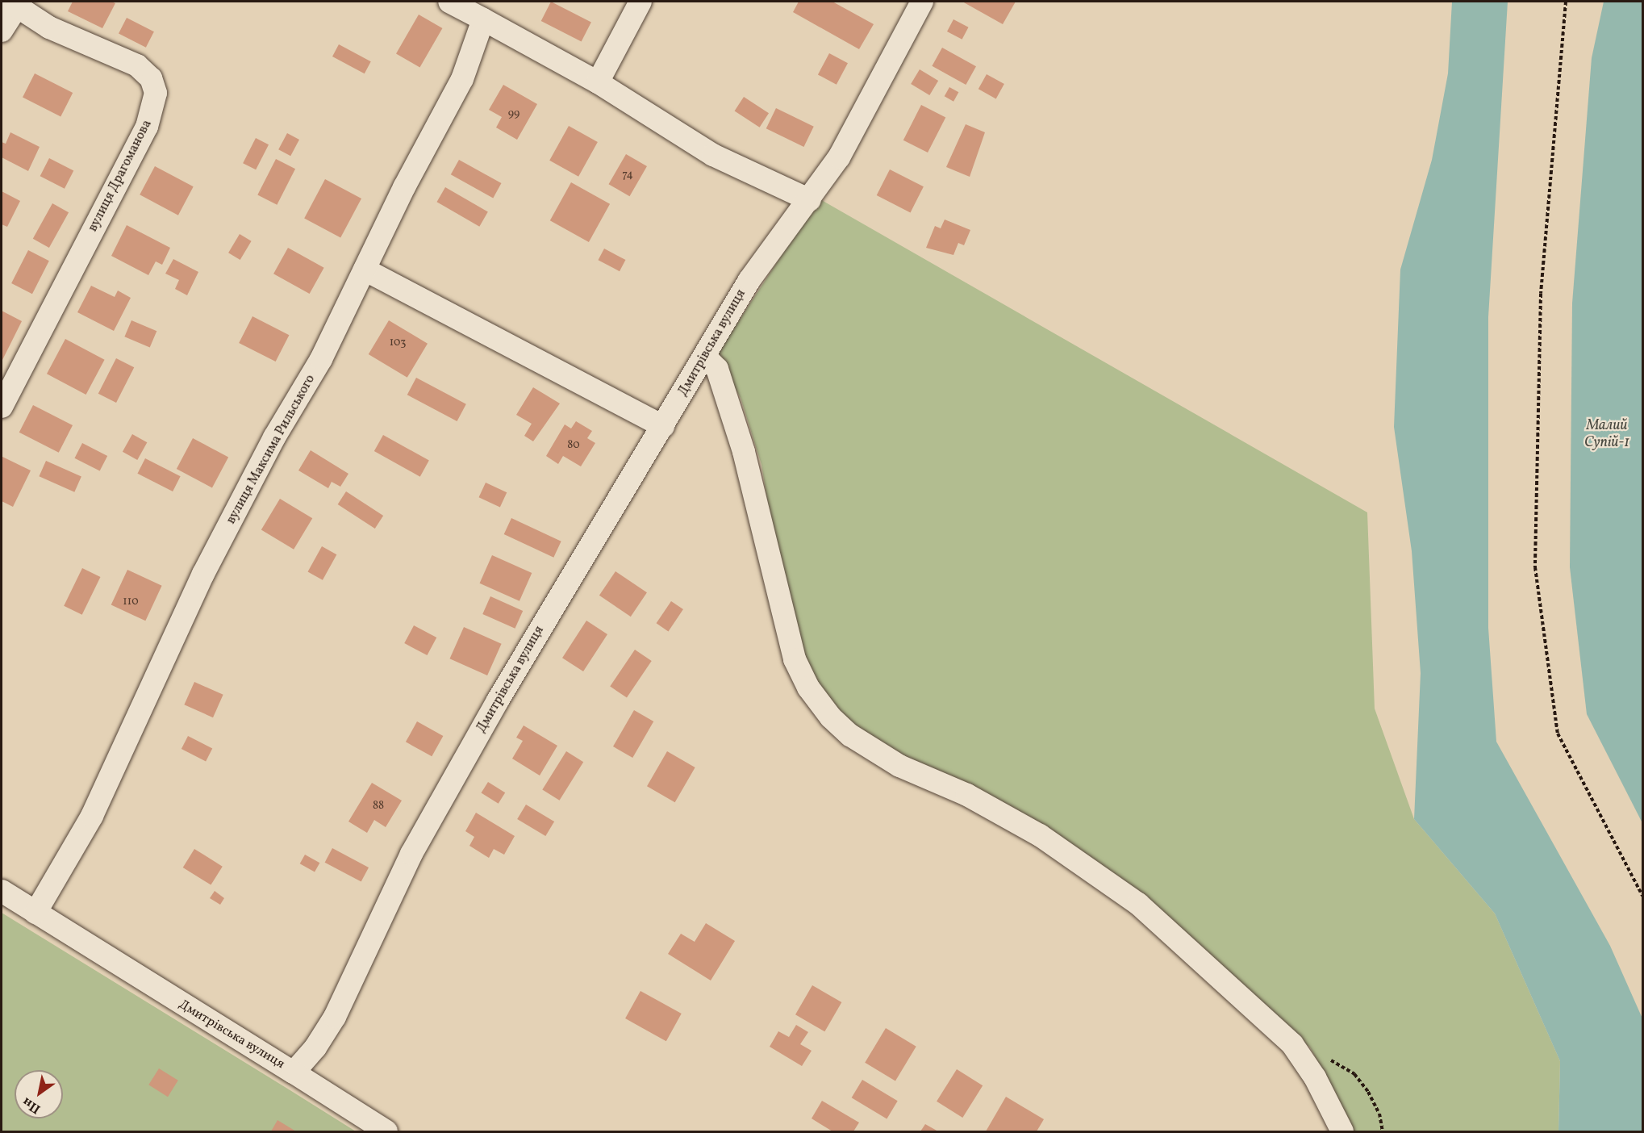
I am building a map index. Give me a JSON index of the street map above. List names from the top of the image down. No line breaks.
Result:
{"streets":{"street":["вулиця Драгоманова","Дмитрівська вулиця","вулиця Максима Рильського"]},"crossings":[["Дмитрівська вулиця","вулиця Максима Рильського"]],"water":["Малий Супій-1"],"house_numbers":["99","74","103","80","110","88"],"north":"bottom left"}
